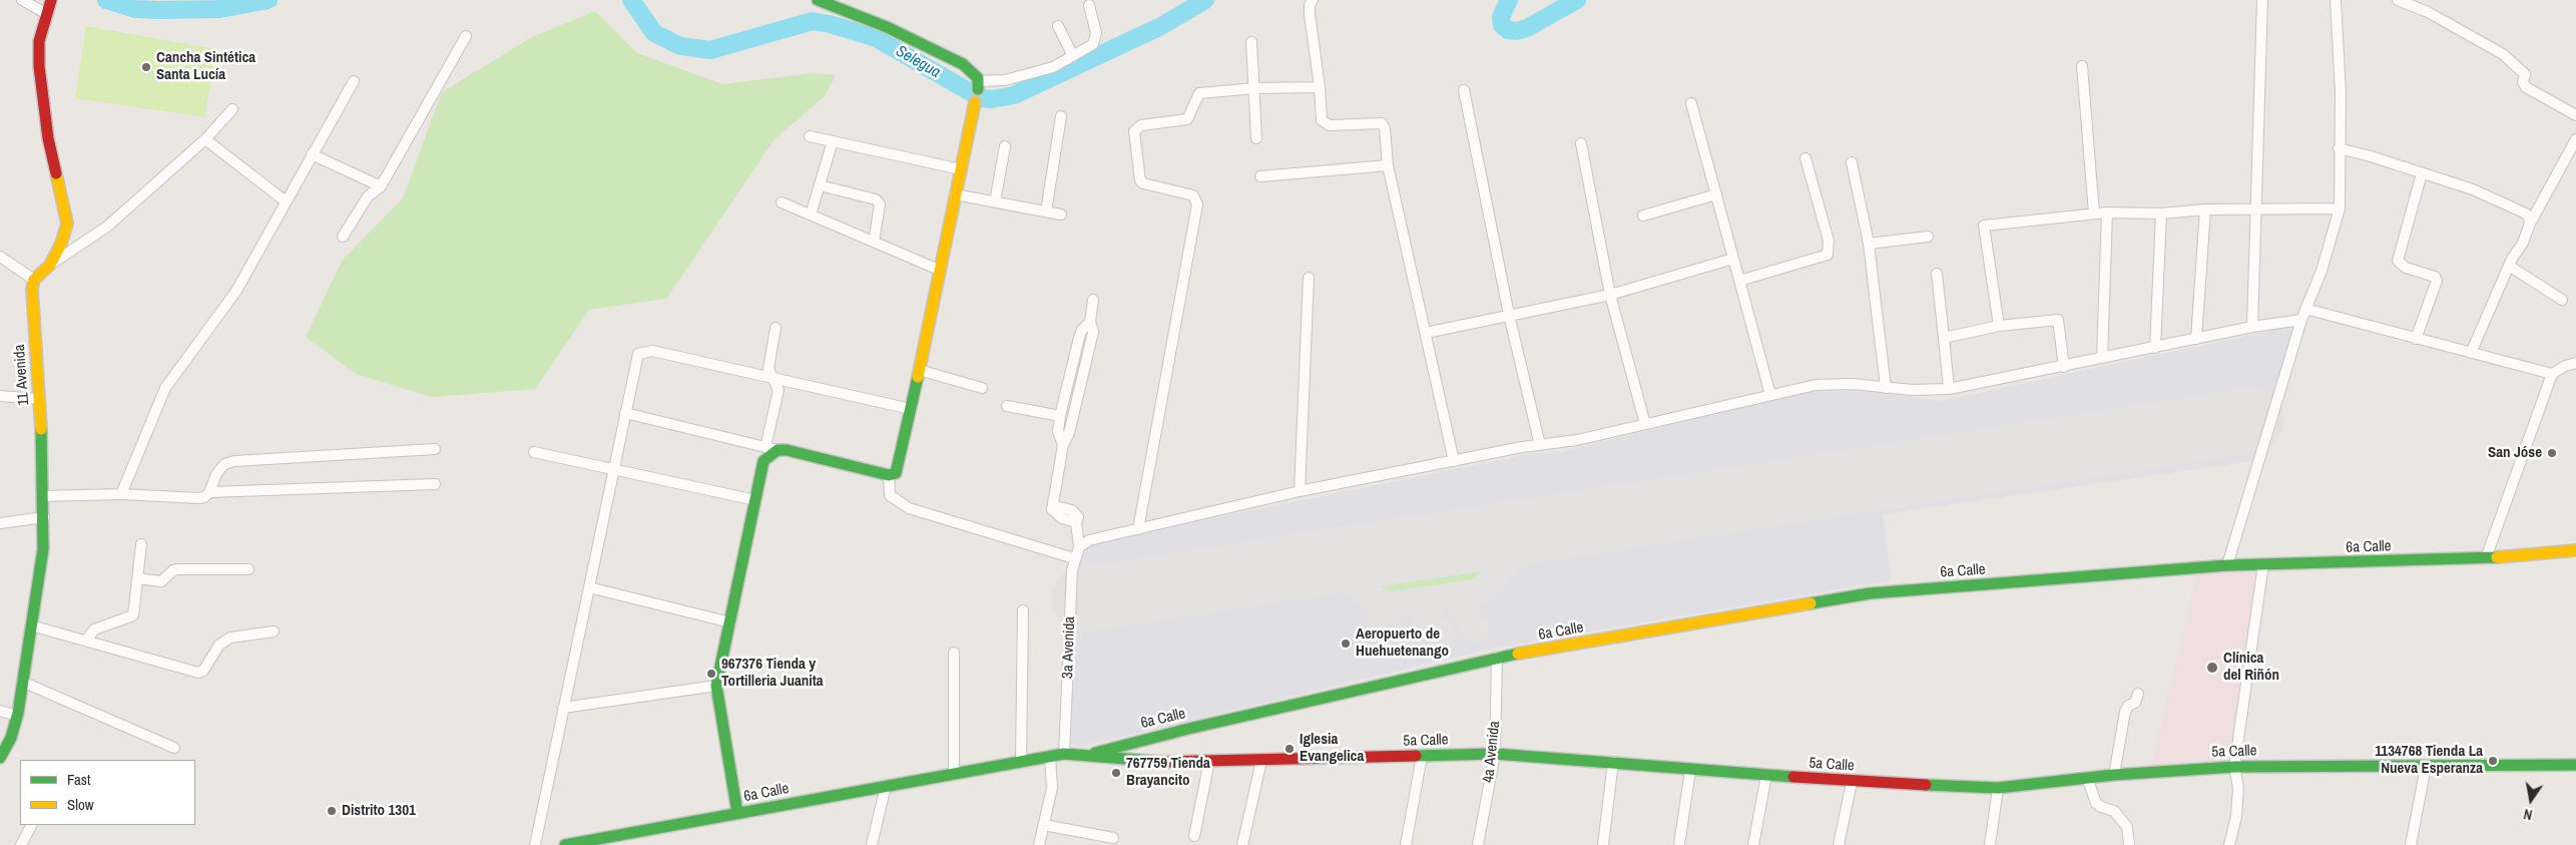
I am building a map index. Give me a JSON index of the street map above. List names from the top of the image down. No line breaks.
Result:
{"streets":{"street":["11 Avenida","6a Calle","3a Avenida","5a Calle","4a Avenida"]},"crossings":[["6a Calle","3a Avenida"],["6a Calle","5a Calle"],["6a Calle","4a Avenida"],["5a Calle","4a Avenida"]],"water":["Selegua"],"places":["Cancha Sintética Santa Lucía","San Jóse","Aeropuerto de Huehuetenango","Clínica del Riñón","967376 Tienda y Tortilleria Juanita","Iglesia Evangelica","1134768 Tienda La Nueva Esperanza","767759 Tienda Brayancito","Distrito 1301"],"legend":["Fast","Slow"],"north":"bottom"}
